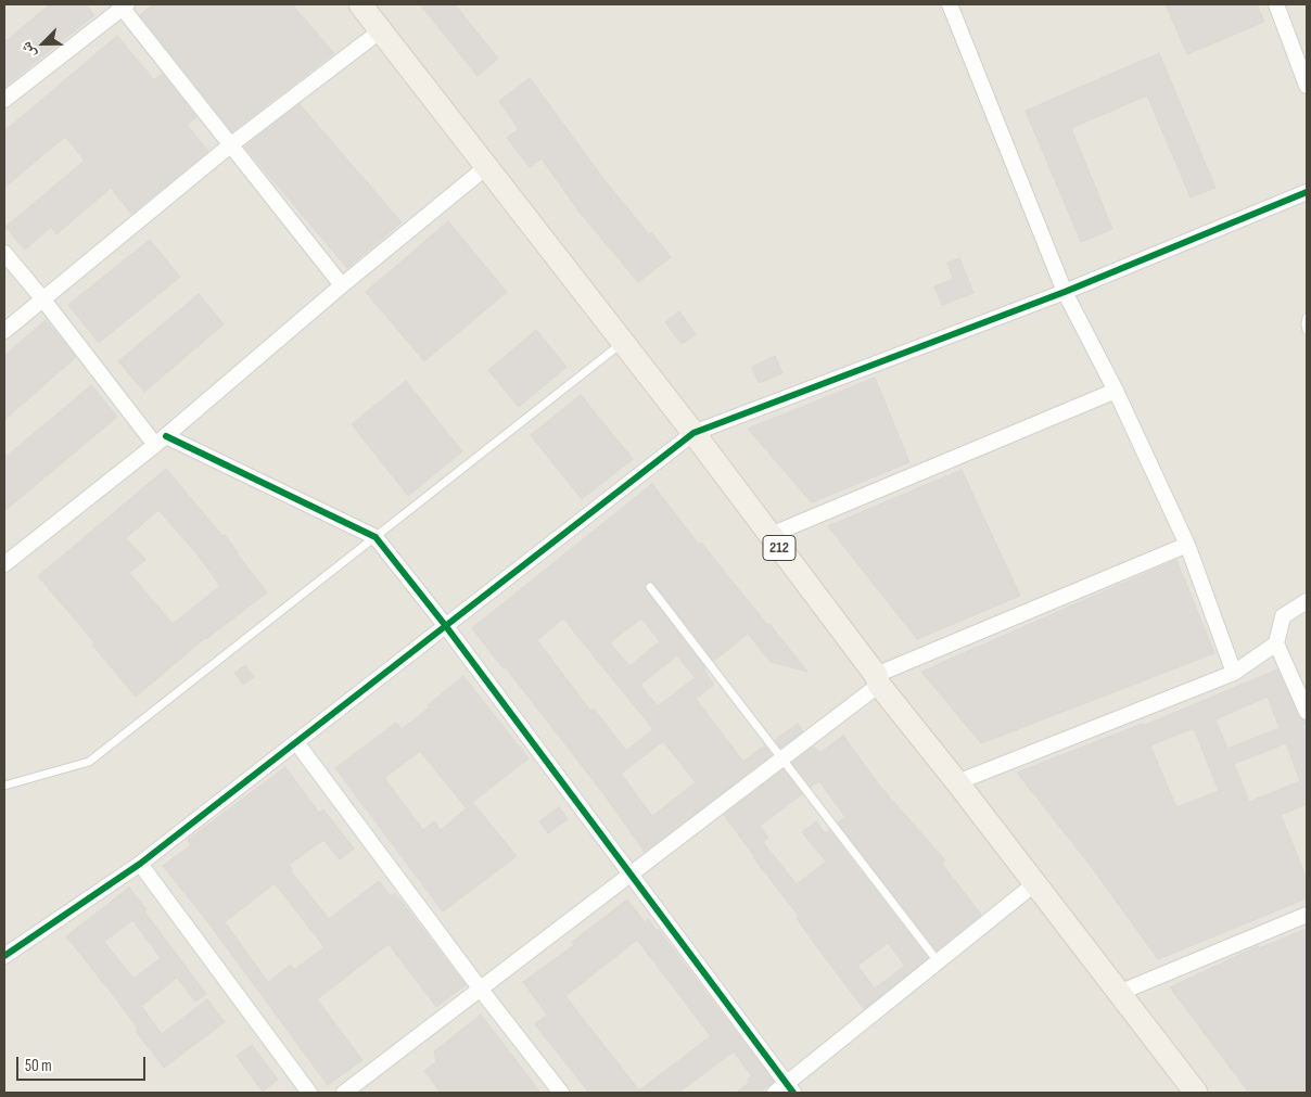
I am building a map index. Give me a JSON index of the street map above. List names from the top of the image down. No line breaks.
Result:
{"streets":{"main road":["212"]},"scale_bar":"50 m","north":"bottom left"}
